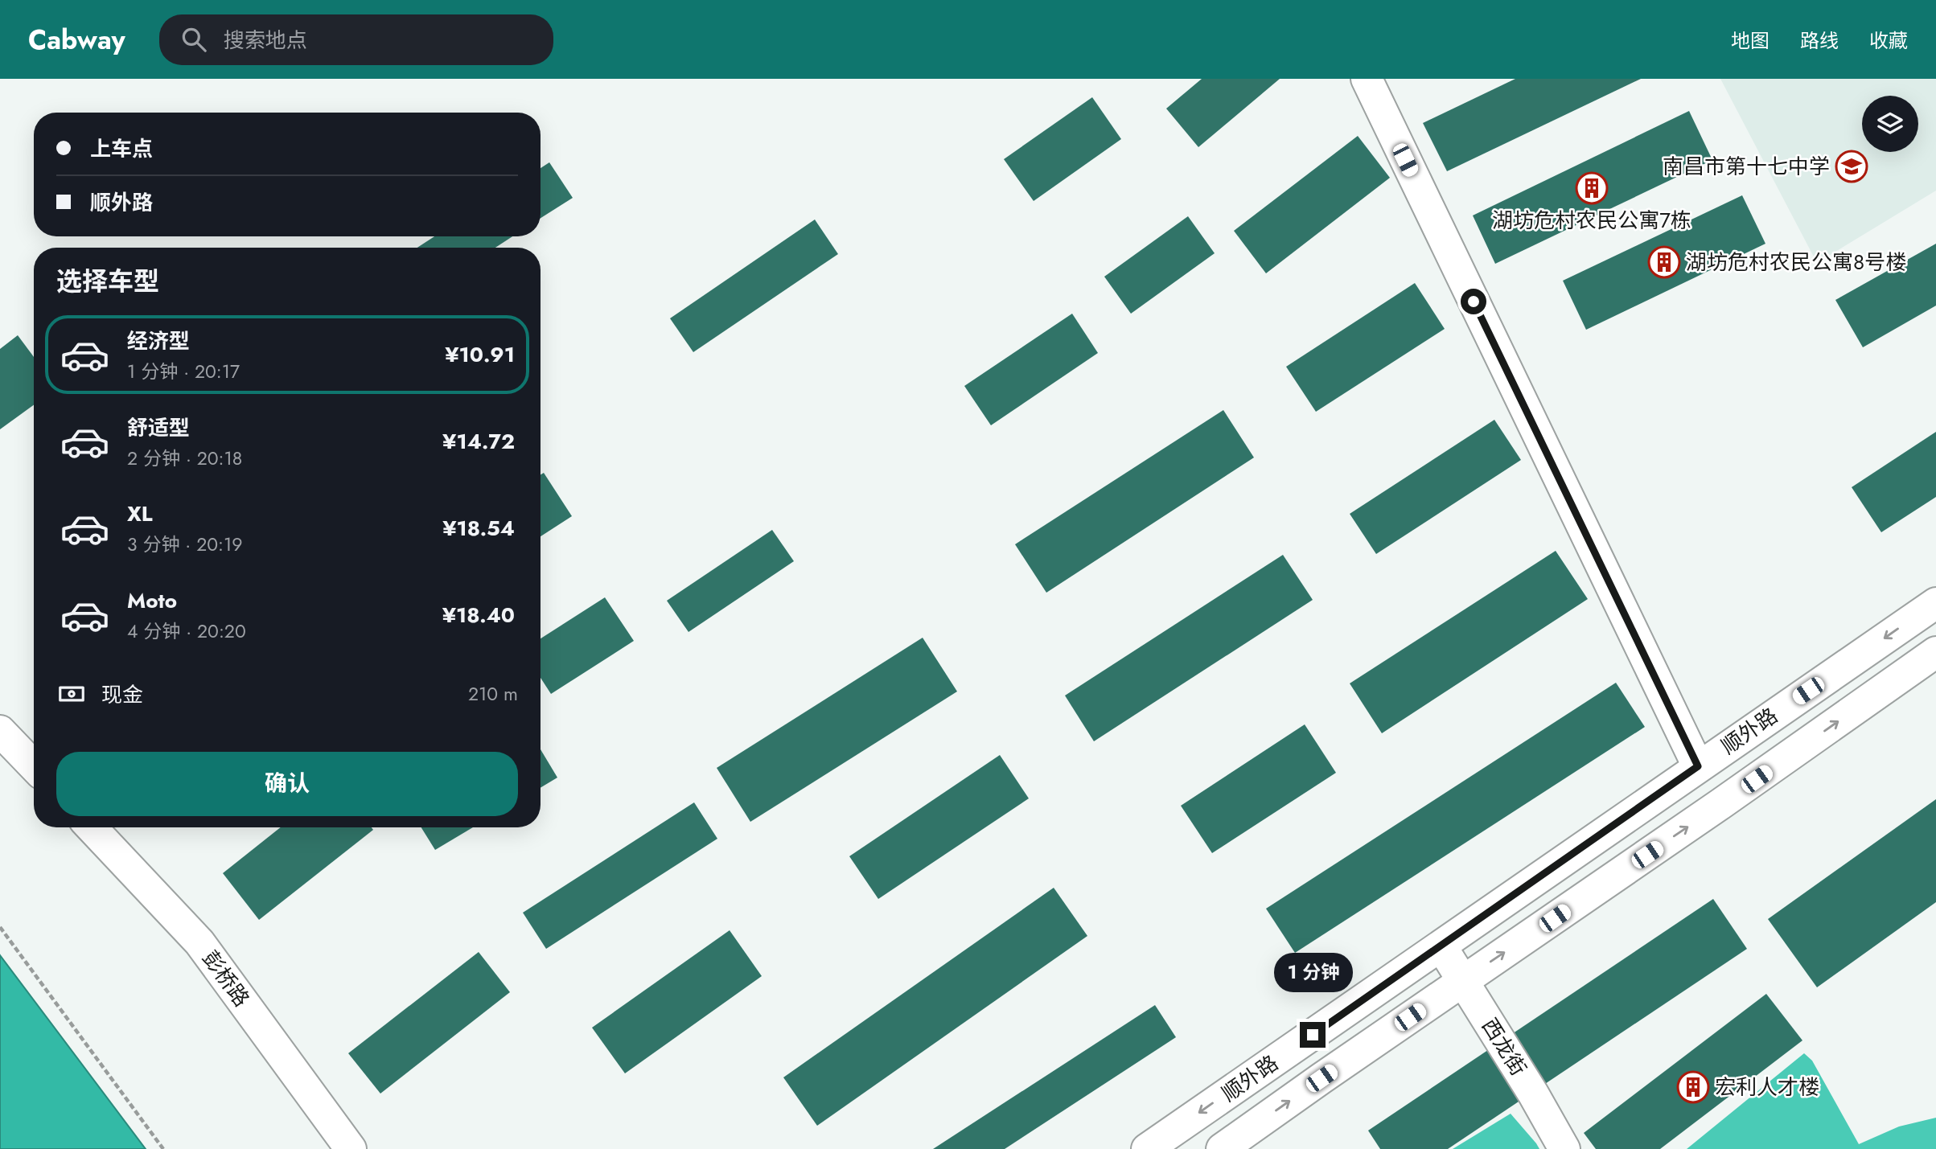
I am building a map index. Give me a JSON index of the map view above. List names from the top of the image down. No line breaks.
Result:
{"streets":{"main road":["顺外路","彭桥路","西龙街"]},"crossings":[["顺外路","西龙街"]],"places":{"school or university":["南昌市第十七中学"],"building":["湖坊危村农民公寓7栋","湖坊危村农民公寓8号楼","宏利人才楼"]},"page":{"header":"Cabway","search":"搜索地点","nav":["地图","路线","收藏"],"banner":["上车点","顺外路"],"heading":"选择车型","list":[{"name":"经济型","note":"1 分钟 · 20:17","value":"¥10.91"},{"name":"舒适型","note":"2 分钟 · 20:18","value":"¥14.72"},{"name":"XL","note":"3 分钟 · 20:19","value":"¥18.54"},{"name":"Moto","note":"4 分钟 · 20:20","value":"¥18.40"}],"pay":["现金","210 m"],"buttons":"确认","bubble":"1 分钟"}}
